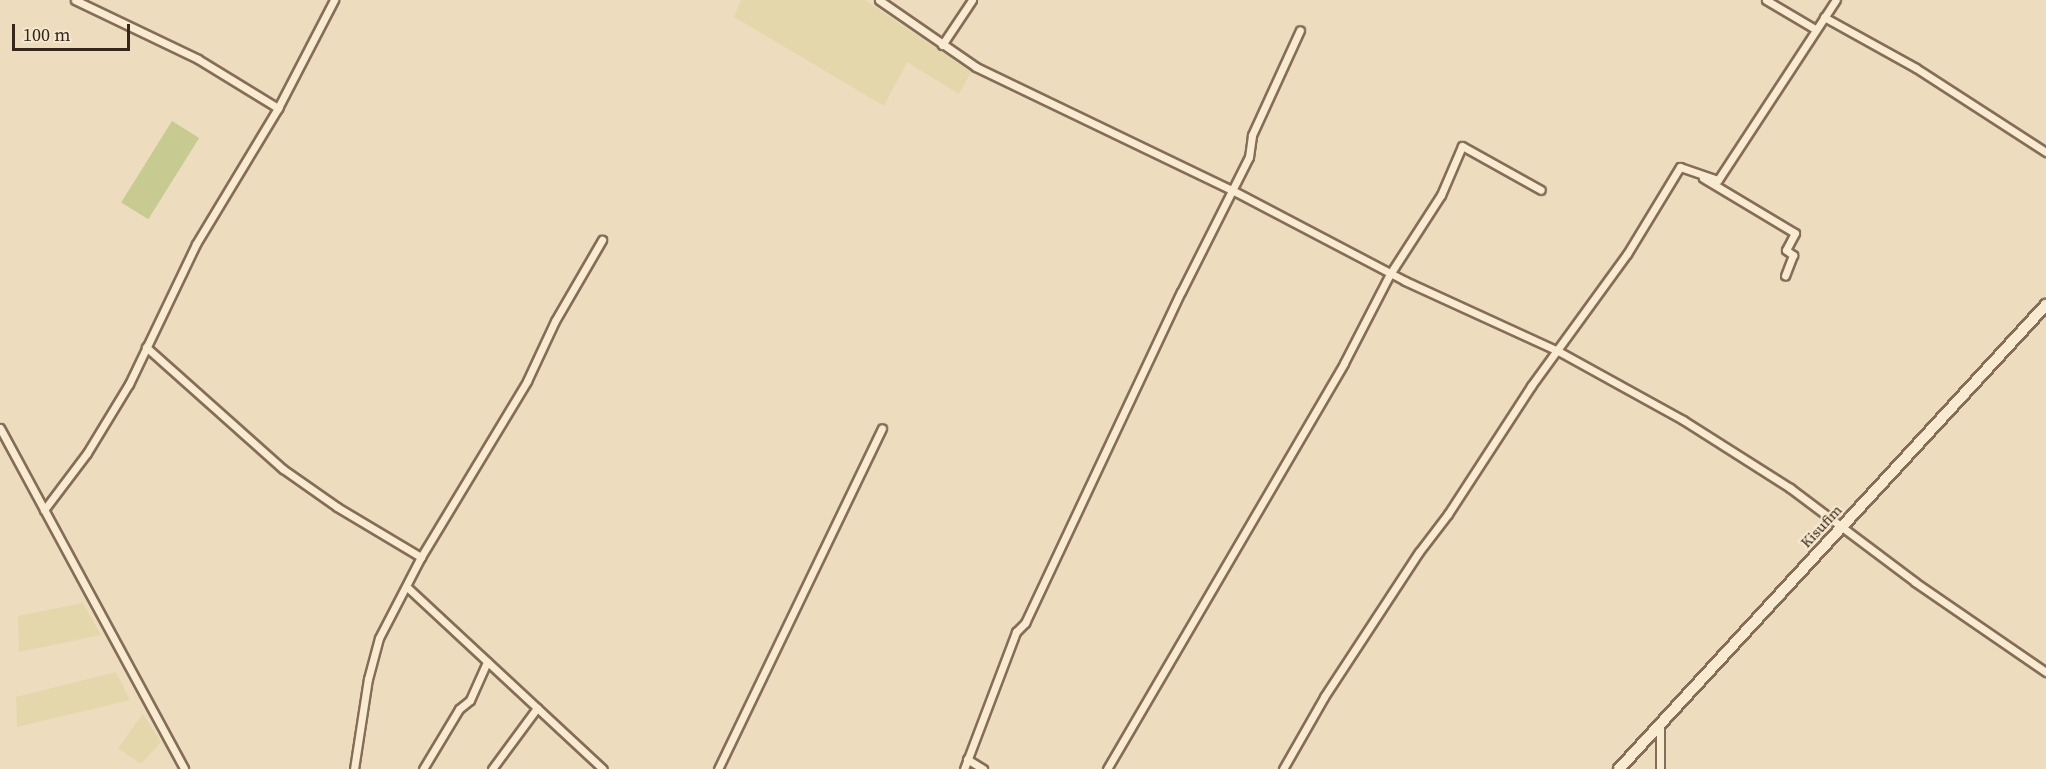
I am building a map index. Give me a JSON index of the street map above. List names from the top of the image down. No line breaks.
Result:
{"streets":{"street":["Kisufim"]},"scale_bar":"100 m"}
